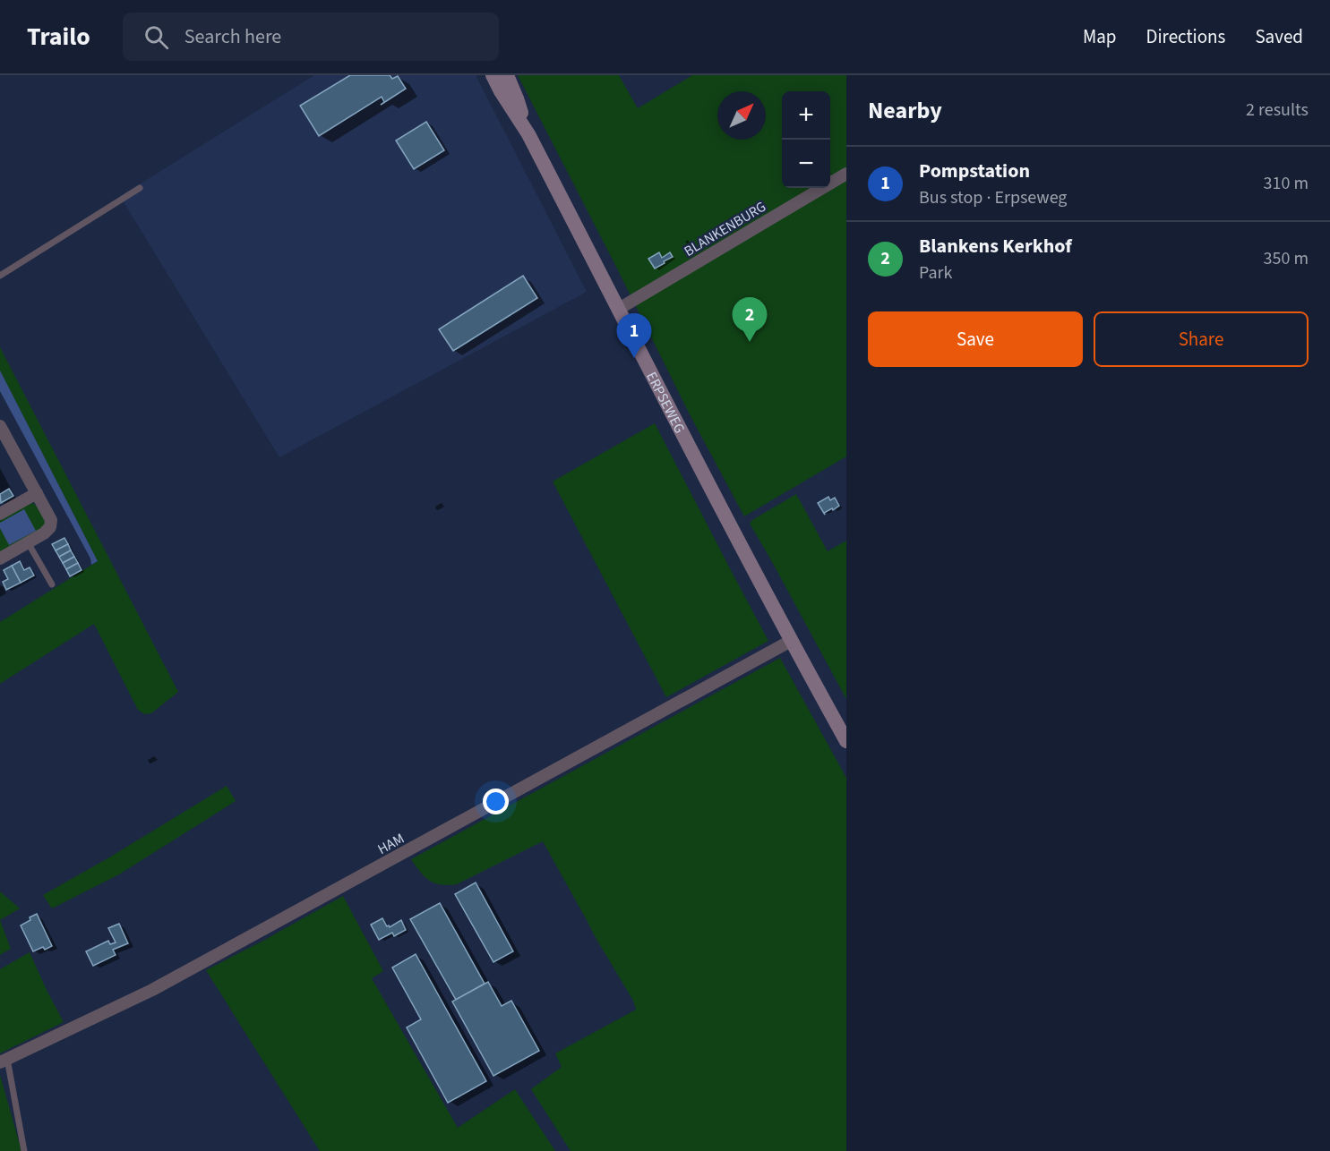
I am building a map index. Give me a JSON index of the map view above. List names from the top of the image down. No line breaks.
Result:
{"streets":{"main road":["ERPSEWEG"],"street":["BLANKENBURG","HAM"]},"crossings":[["BLANKENBURG","ERPSEWEG"],["ERPSEWEG","HAM"]],"north":"top right","page":{"header":"Trailo","search":"Search here","nav":["Map","Directions","Saved"],"heading":["Nearby","2 results"],"map_buttons":["+","−"],"list":[{"mark":"1","name":"Pompstation","note":"Bus stop · Erpseweg","value":"310 m"},{"mark":"2","name":"Blankens Kerkhof","note":"Park","value":"350 m"}],"buttons":["Save","Share"],"pins":["2","1"]}}
